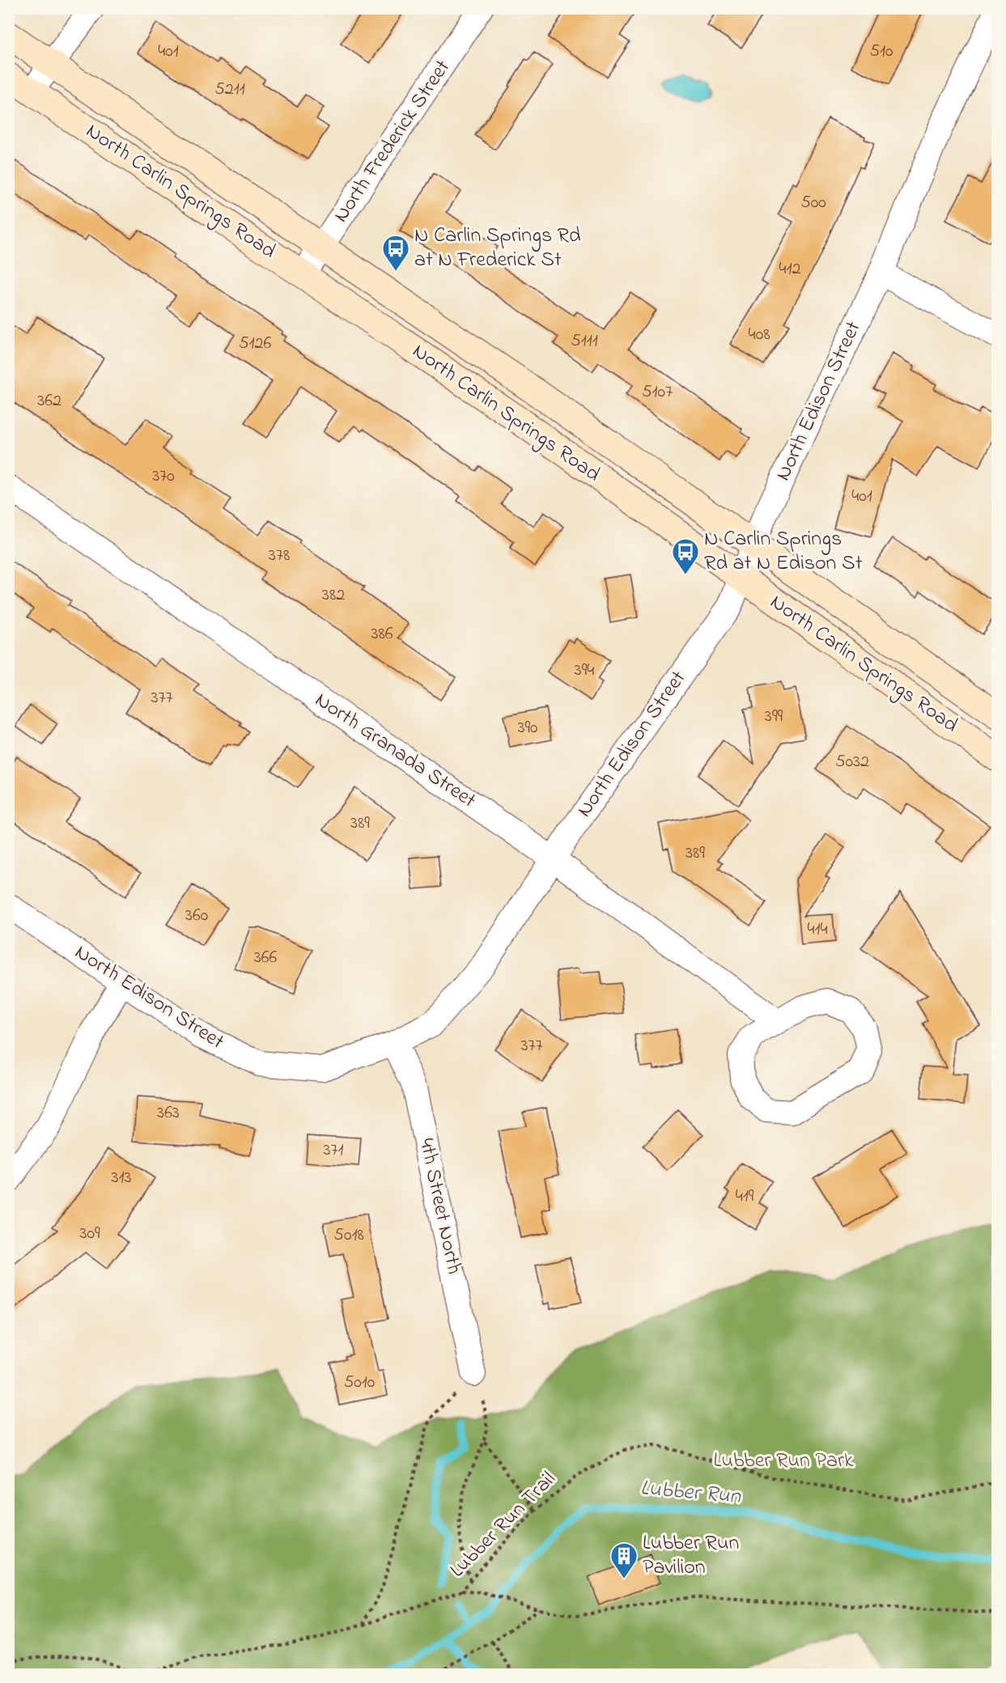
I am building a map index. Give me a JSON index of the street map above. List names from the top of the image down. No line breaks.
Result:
{"streets":{"main road":["North Carlin Springs Road"],"street":["North Frederick Street","North Edison Street","North Granada Street","4th Street North"],"path":["Lubber Run Trail"]},"crossings":[["North Frederick Street","North Carlin Springs Road"],["North Carlin Springs Road","North Edison Street"],["North Edison Street","North Granada Street"],["North Edison Street","4th Street North"]],"water":["Lubber Run"],"parks":["Lubber Run Park"],"places":{"bus stop":["N Carlin Springs Rd at N Frederick St","N Carlin Springs Rd at N Edison St"],"building":["Lubber Run Pavilion"]},"house_numbers":["401","510","5211","500","412","408","5111","5126","5107","362","370","401","378","382","386","394","377","399","390","5032","389","389","360","414","366","377","363","371","313","419","309","5018","5010"]}
